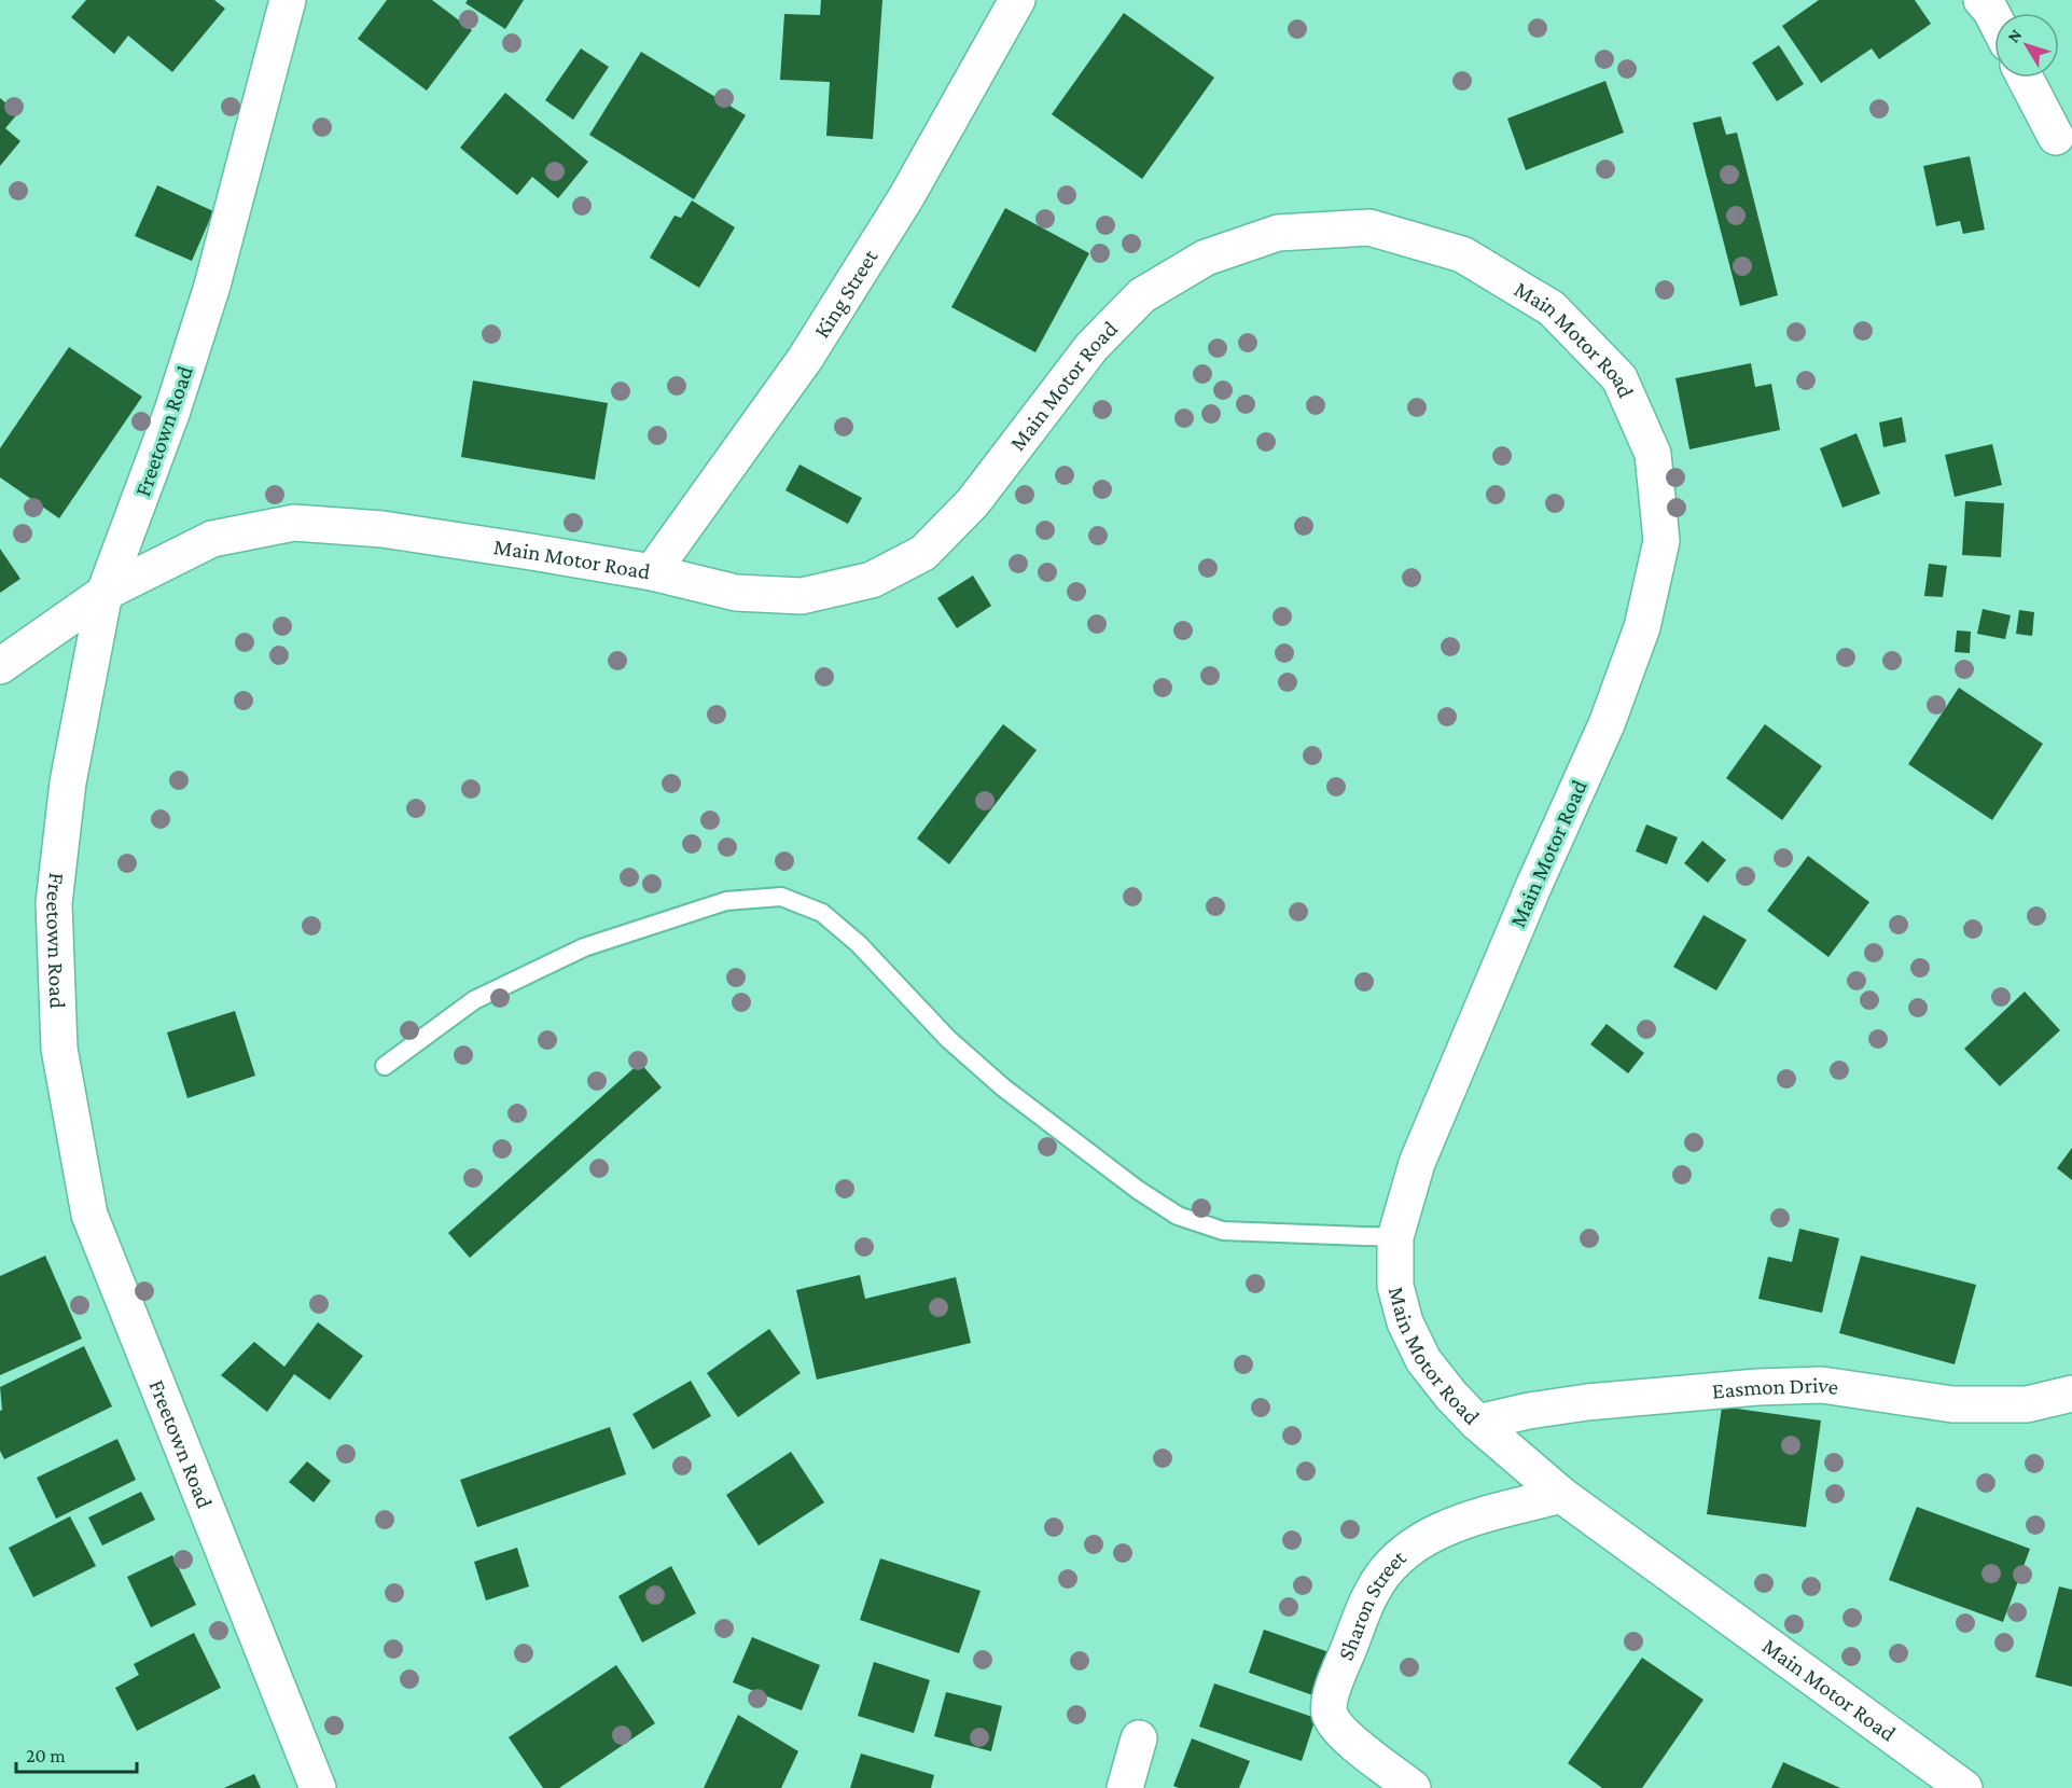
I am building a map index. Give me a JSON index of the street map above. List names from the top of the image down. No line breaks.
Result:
{"streets":{"main road":["King Street","Main Motor Road","Freetown Road","Easmon Drive","Sharon Street"]},"crossings":[["King Street","Main Motor Road"],["Main Motor Road","Freetown Road"],["Main Motor Road","Easmon Drive"],["Main Motor Road","Sharon Street"]],"scale_bar":"20 m","north":"top left"}
